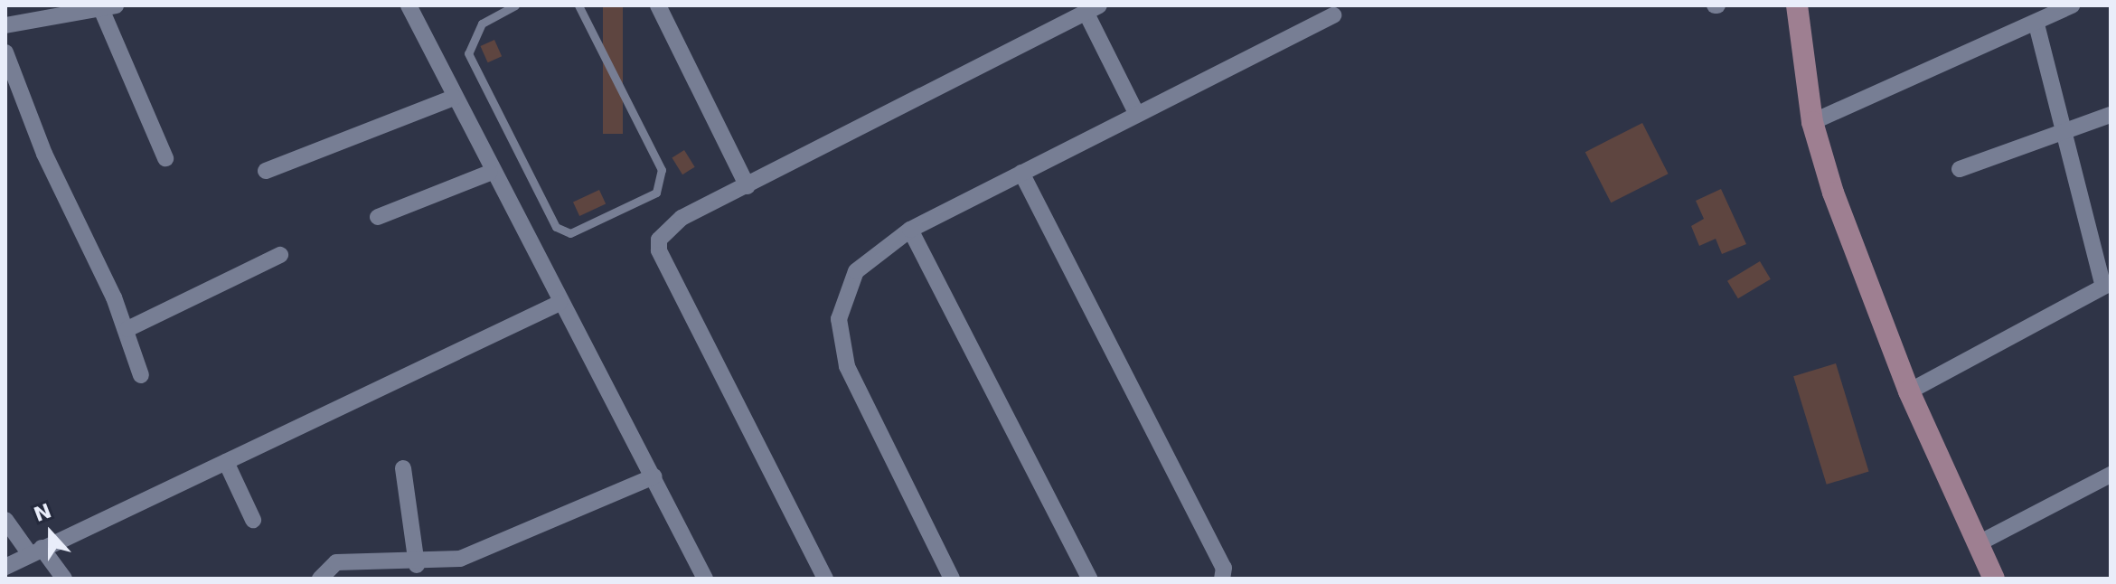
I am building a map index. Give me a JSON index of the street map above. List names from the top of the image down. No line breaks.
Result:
{"north":"top"}
